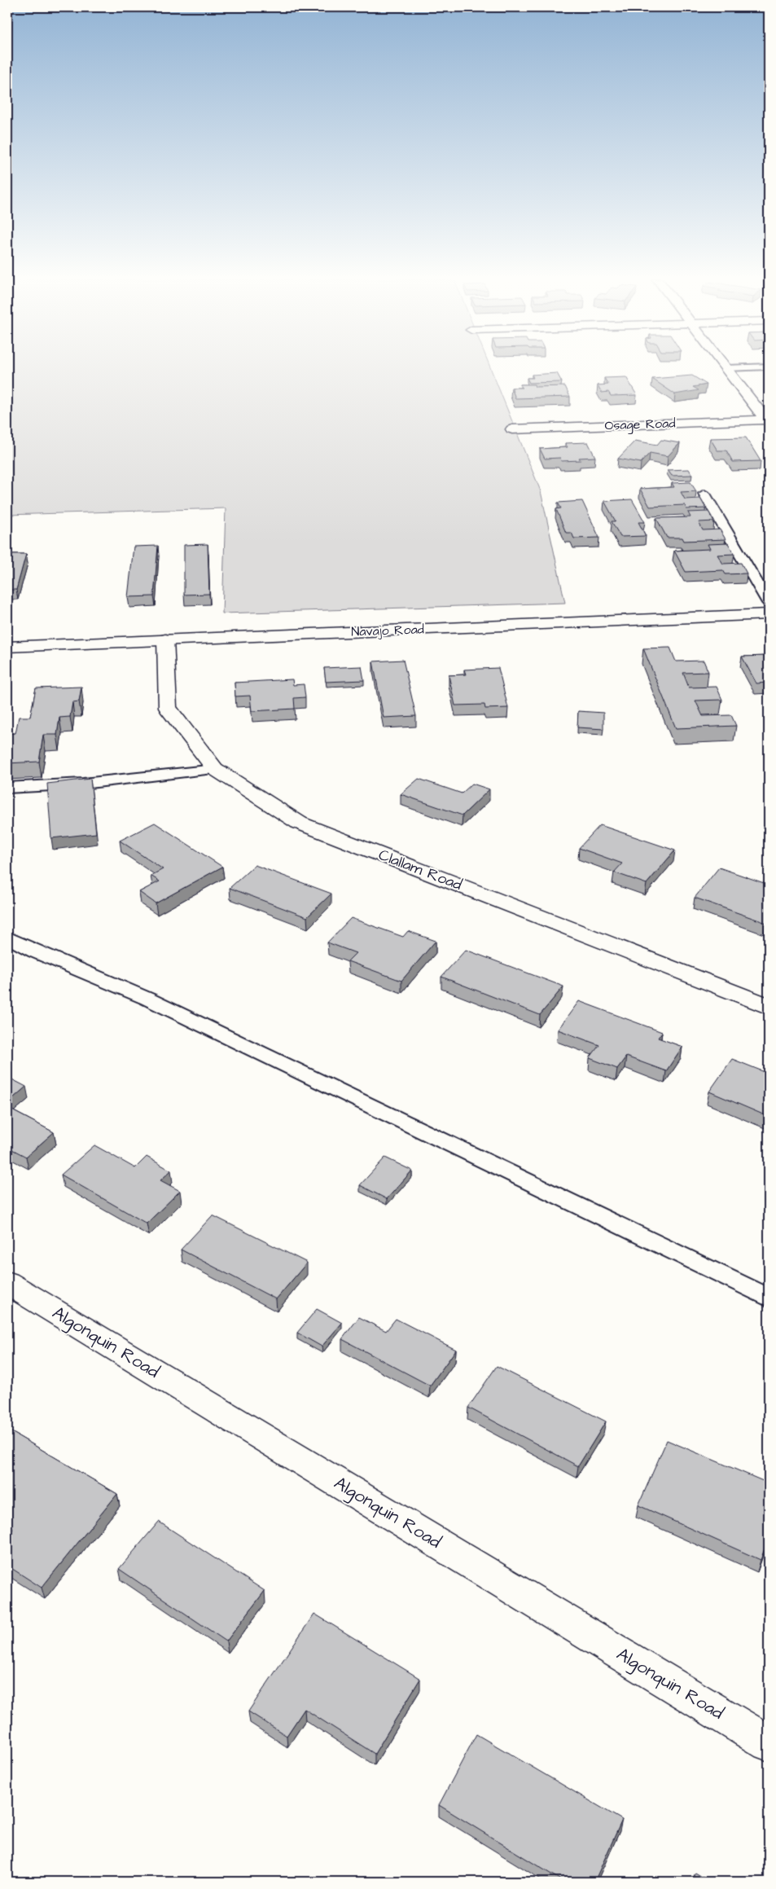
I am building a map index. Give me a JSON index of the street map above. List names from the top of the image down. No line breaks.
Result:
{"streets":{"street":["Osage Road","Navajo Road","Clallam Road","Algonquin Road"]},"crossings":[["Navajo Road","Clallam Road"]]}
